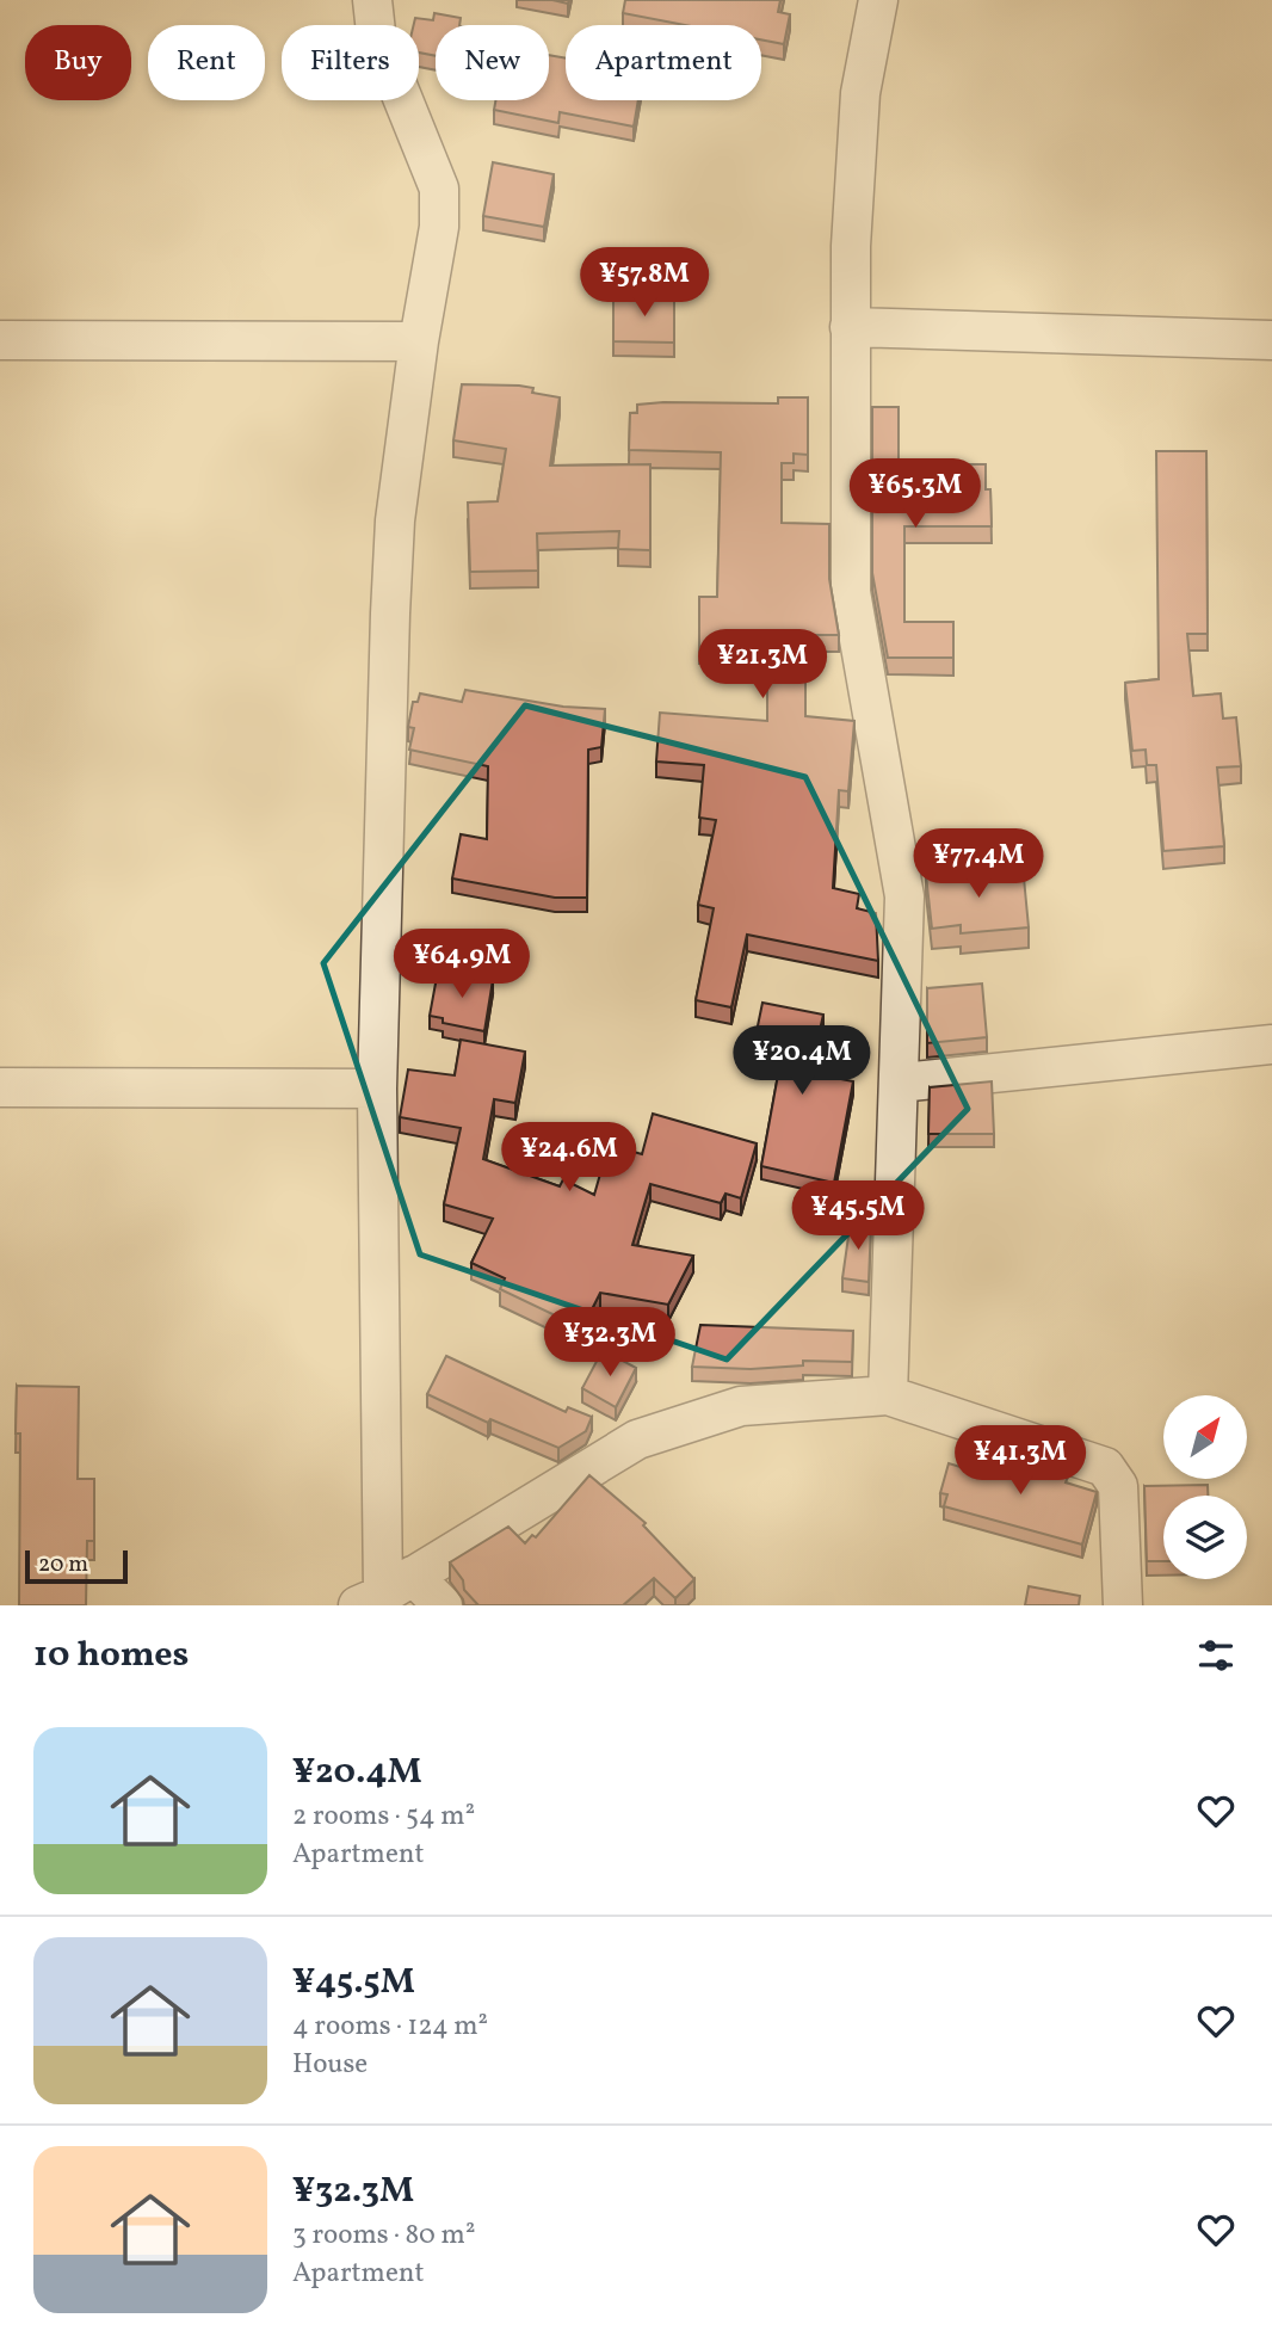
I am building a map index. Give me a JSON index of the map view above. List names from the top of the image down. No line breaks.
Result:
{"scale_bar":"20 m","north":"top right","page":{"chip":["Buy","Rent","Filters","New","Apartment"],"price":["¥57.8M","¥65.3M","¥21.3M","¥77.4M","¥64.9M","¥20.4M","¥24.6M","¥45.5M","¥32.3M","¥41.3M"],"scale":"20 m","heading":"10 homes","list":[{"name":"¥20.4M","note":"2 rooms · 54 m² · Apartment"},{"name":"¥45.5M","note":"4 rooms · 124 m² · House"},{"name":"¥32.3M","note":"3 rooms · 80 m² · Apartment"}]}}
